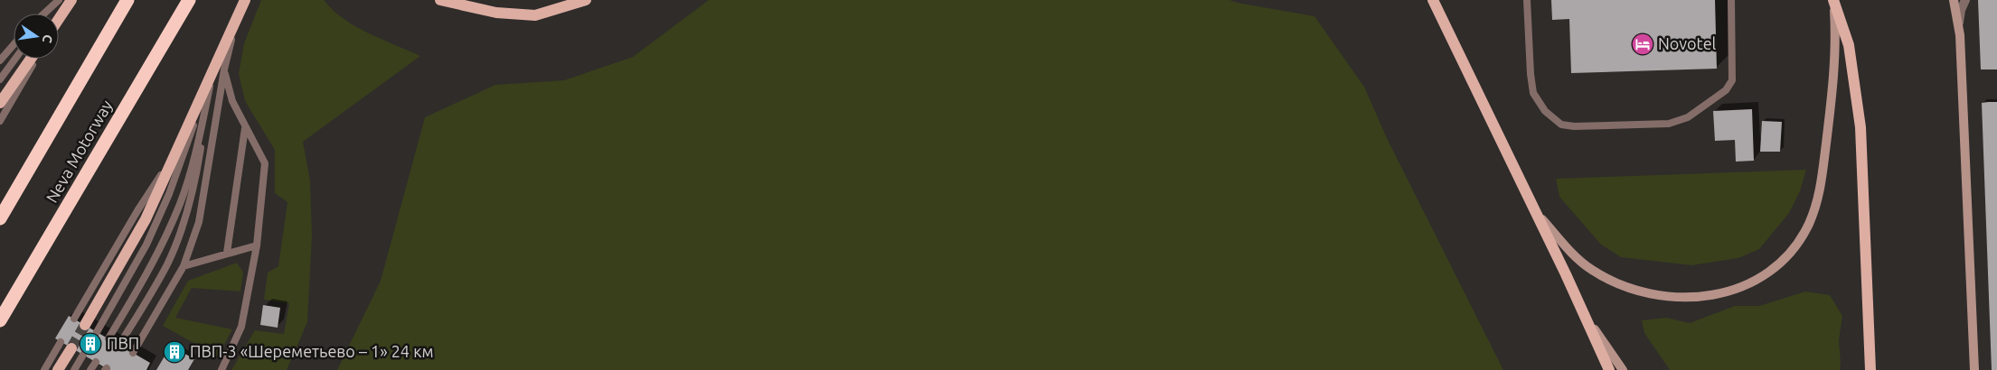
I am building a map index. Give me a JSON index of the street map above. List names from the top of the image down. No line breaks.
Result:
{"streets":{"highway":["Neva Motorway"]},"places":{"hotel":["Novotel"],"building":["ПВП","ПВП-3 «Шереметьево – 1» 24 км"]},"north":"right"}
